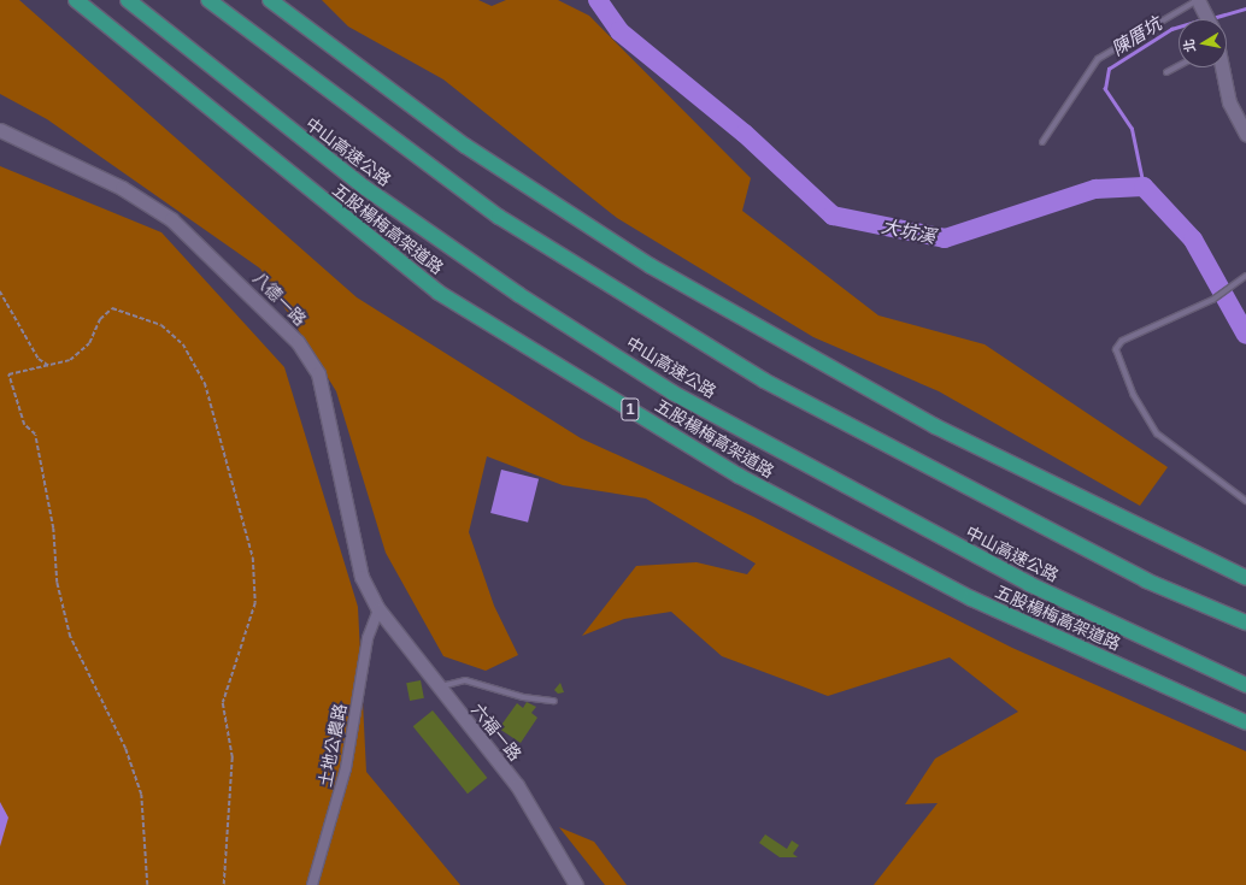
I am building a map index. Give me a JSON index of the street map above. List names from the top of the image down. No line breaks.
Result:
{"streets":{"highway":["中山高速公路","五股楊梅高架道路","1"],"street":["八德一路","六福一路","土地公農路"]},"crossings":[["八德一路","六福一路"],["八德一路","土地公農路"],["六福一路","土地公農路"]],"water":["陳厝坑","大坑溪"],"north":"left"}
